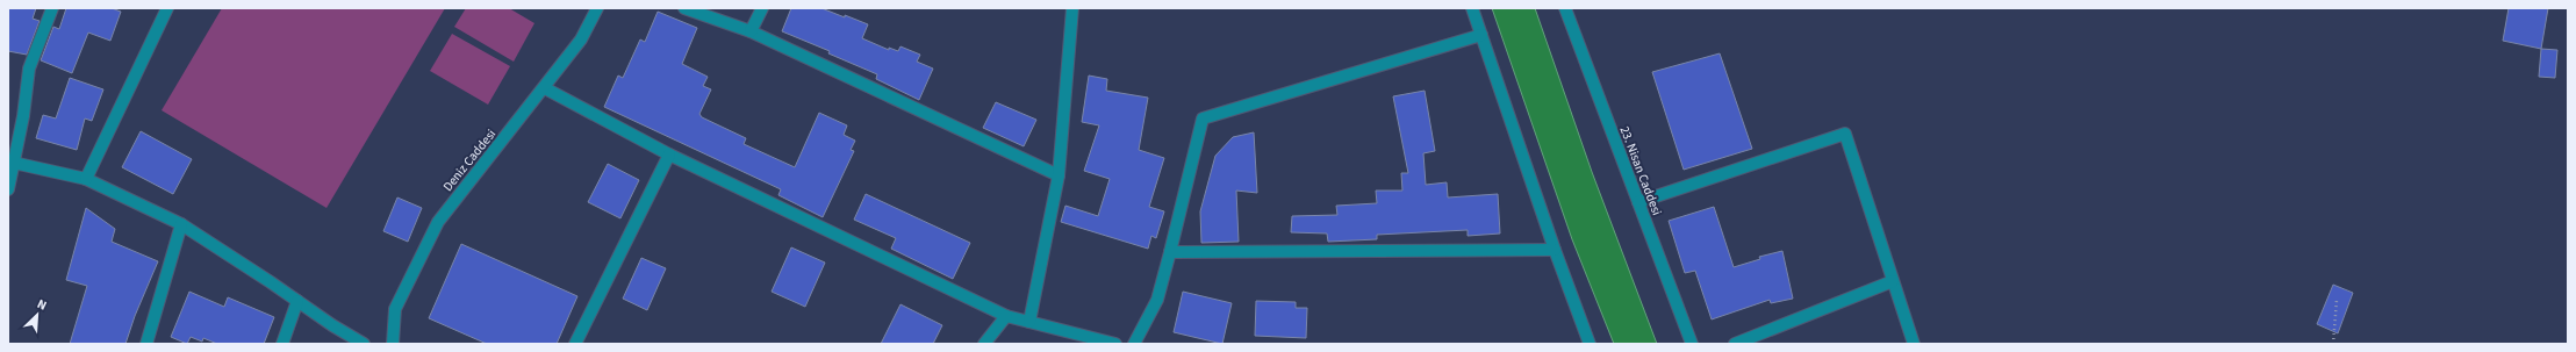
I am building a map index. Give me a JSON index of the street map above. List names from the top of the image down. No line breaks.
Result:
{"streets":{"street":["Deniz Caddesi","23. Nisan Caddesi"]},"north":"top right"}
